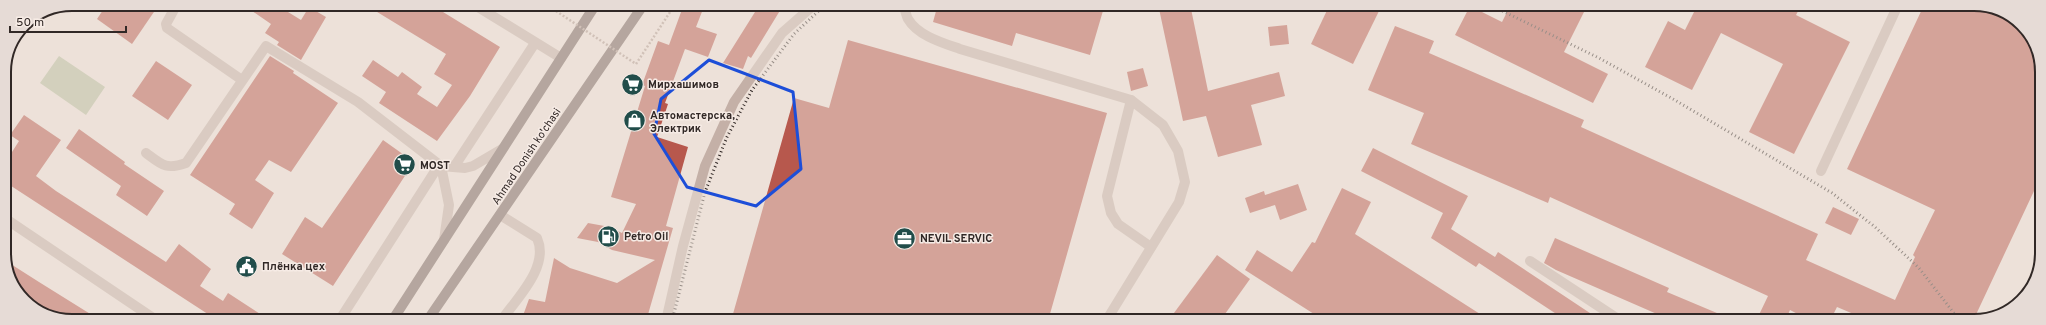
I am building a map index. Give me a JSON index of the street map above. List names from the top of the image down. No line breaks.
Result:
{"streets":{"main road":["Ahmad Donish ko'chasi"]},"places":{"supermarket":["Мирхашимов","MOST"],"shop":["Автомастерска, Электрик"],"fuel station":["Petro Oil"],"office":["NEVIL SERVIC"],"public building":["Плёнка цех"]},"scale_bar":"50 m"}
